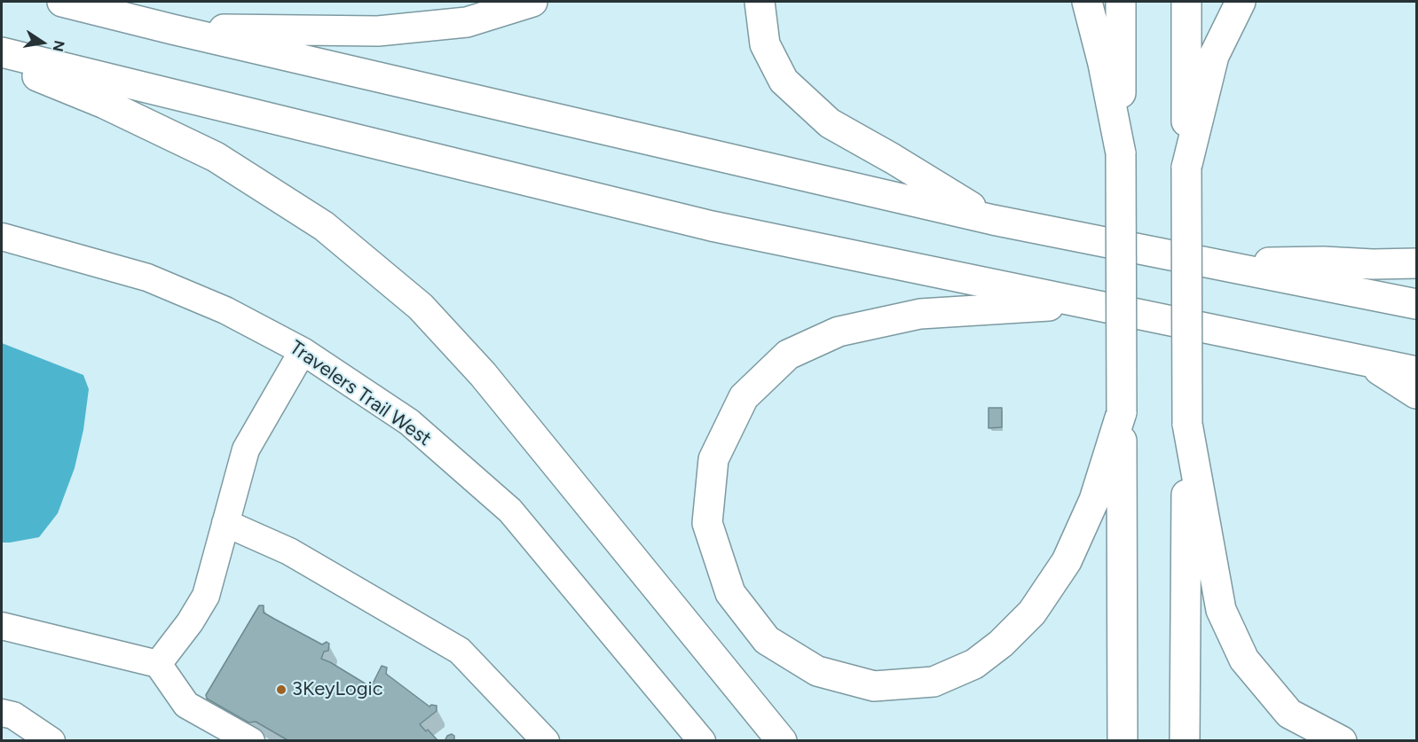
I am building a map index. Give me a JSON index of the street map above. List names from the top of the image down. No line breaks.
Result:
{"streets":{"street":["Travelers Trail West"]},"places":["3KeyLogic"],"north":"right"}
